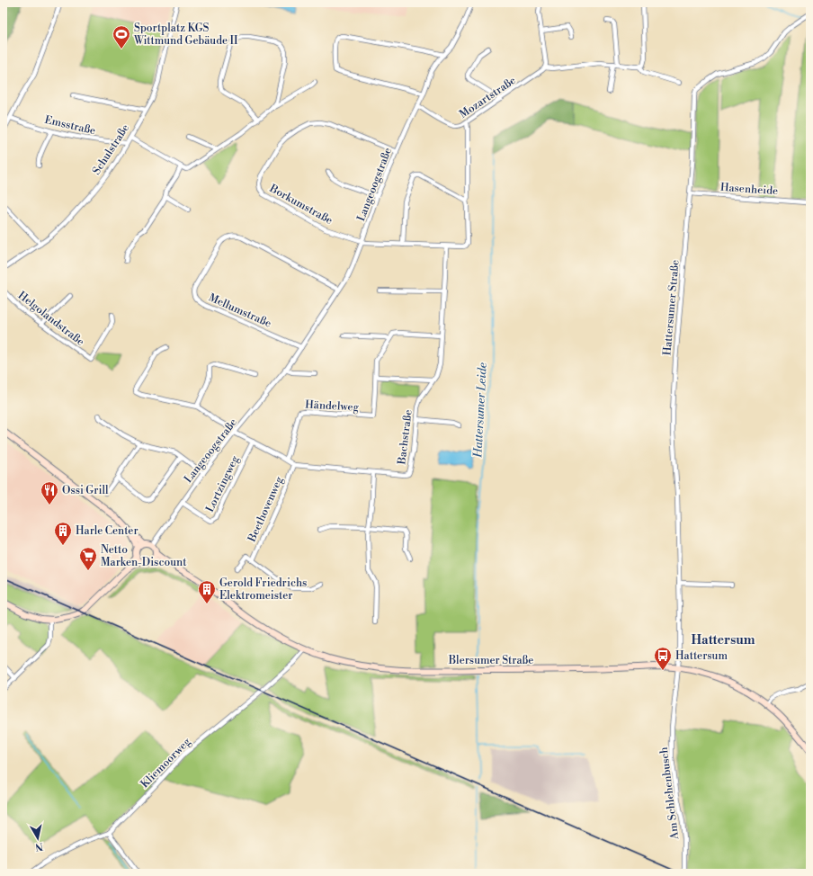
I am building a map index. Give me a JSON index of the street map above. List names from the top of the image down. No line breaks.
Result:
{"streets":{"main road":["Blersumer Straße"],"street":["Mozartstraße","Emsstraße","Schulstraße","Langeoogstraße","Hasenheide","Borkumstraße","Hattersumer Straße","Mellumstraße","Helgolandstraße","Händelweg","Bachstraße","Lortzingweg","Beethovenweg","Kliemoorweg","Am Schlehenbusch"]},"crossings":[["Mozartstraße","Langeoogstraße"],["Emsstraße","Schulstraße"],["Langeoogstraße","Borkumstraße"],["Langeoogstraße","Mellumstraße"],["Langeoogstraße","Bachstraße"],["Langeoogstraße","Lortzingweg"],["Langeoogstraße","Blersumer Straße"],["Hasenheide","Hattersumer Straße"],["Hattersumer Straße","Blersumer Straße"],["Hattersumer Straße","Am Schlehenbusch"],["Händelweg","Bachstraße"],["Bachstraße","Lortzingweg"],["Bachstraße","Beethovenweg"],["Blersumer Straße","Kliemoorweg"],["Blersumer Straße","Am Schlehenbusch"]],"districts":["Hattersum"],"water":["Hattersumer Leide"],"places":{"sports":["Sportplatz KGS Wittmund Gebäude II"],"restaurant":["Ossi Grill"],"building":["Harle Center","Gerold Friedrichs Elektromeister"],"supermarket":["Netto Marken-Discount"],"bus stop":["Hattersum"]},"north":"bottom"}
